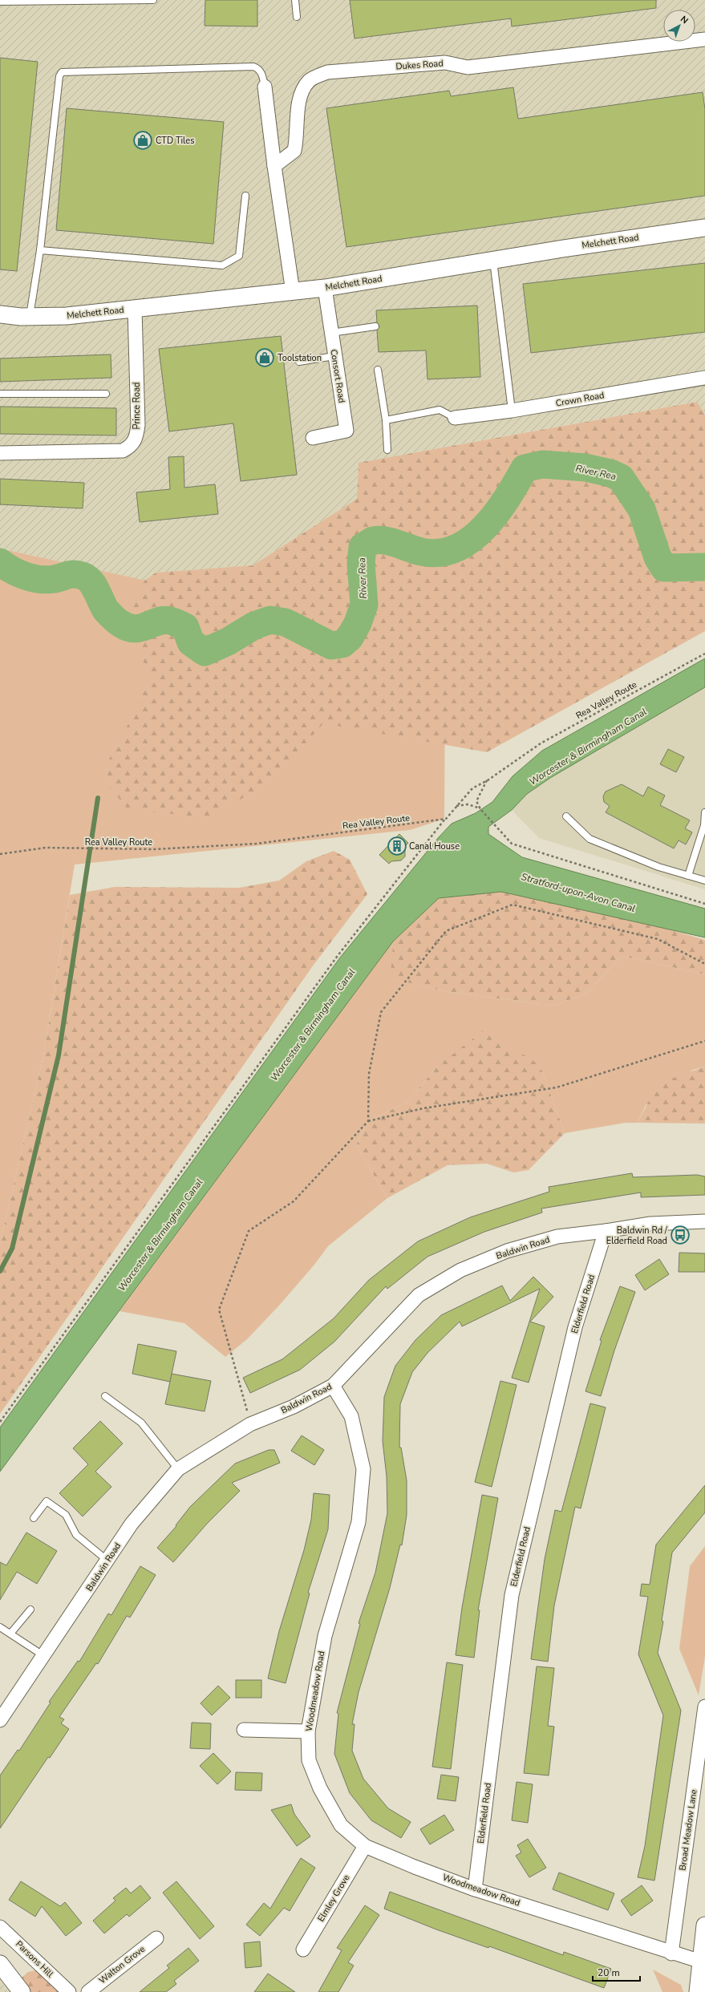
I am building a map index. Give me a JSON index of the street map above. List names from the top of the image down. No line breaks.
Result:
{"streets":{"street":["Dukes Road","Melchett Road","Consort Road","Crown Road","Prince Road","Baldwin Road","Elderfield Road","Woodmeadow Road","Broad Meadow Lane","Elmley Grove","Parsons Hill","Walton Grove"],"path":["Rea Valley Route"]},"crossings":[["Melchett Road","Consort Road"],["Melchett Road","Prince Road"],["Baldwin Road","Elderfield Road"],["Baldwin Road","Woodmeadow Road"],["Elderfield Road","Woodmeadow Road"],["Woodmeadow Road","Broad Meadow Lane"],["Woodmeadow Road","Elmley Grove"]],"water":["River Rea","Worcester & Birmingham Canal","Stratford-upon-Avon Canal"],"places":{"shop":["CTD Tiles","Toolstation"],"building":["Canal House"],"bus stop":["Baldwin Rd / Elderfield Road"]},"scale_bar":"20 m","north":"top right"}
